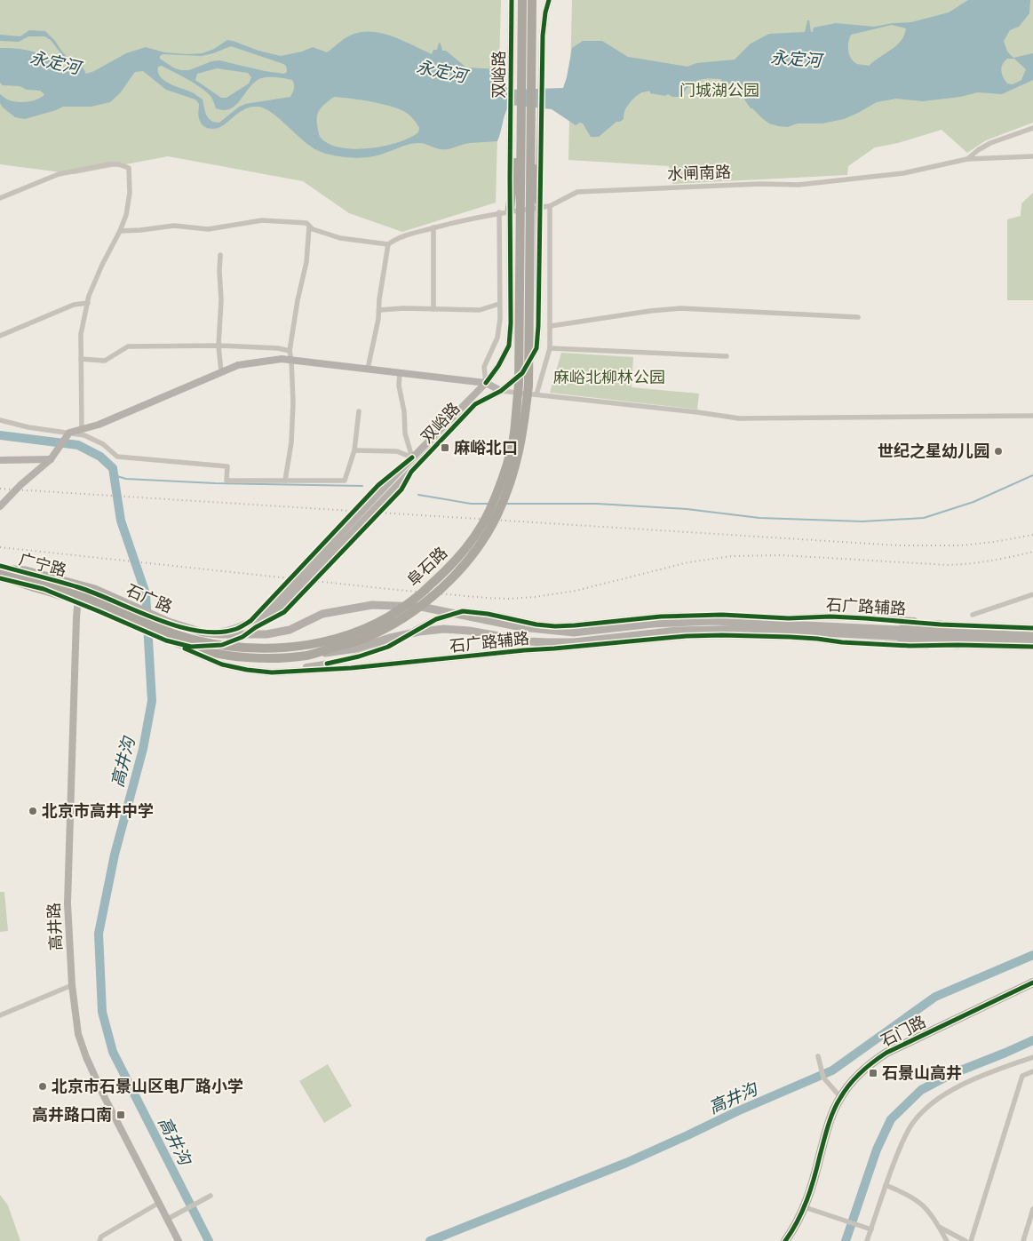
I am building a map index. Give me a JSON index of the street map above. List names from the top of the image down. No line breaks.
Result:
{"streets":{"highway":["双峪路","阜石路","石门路"],"main road":["石广路"],"street":["水闸南路","广宁路","石广路辅路","高井路"]},"crossings":[["双峪路","广宁路"],["双峪路","阜石路"],["双峪路","石广路辅路"],["双峪路","高井路"],["广宁路","阜石路"],["广宁路","石广路"],["广宁路","高井路"],["阜石路","石广路"]],"water":["永定河","高井沟"],"parks":["门城湖公园","麻峪北柳林公园"],"places":{"transit":["麻峪北口","石景山高井","高井路口南"],"other":["世纪之星幼儿园","北京市高井中学","北京市石景山区电厂路小学"]}}
